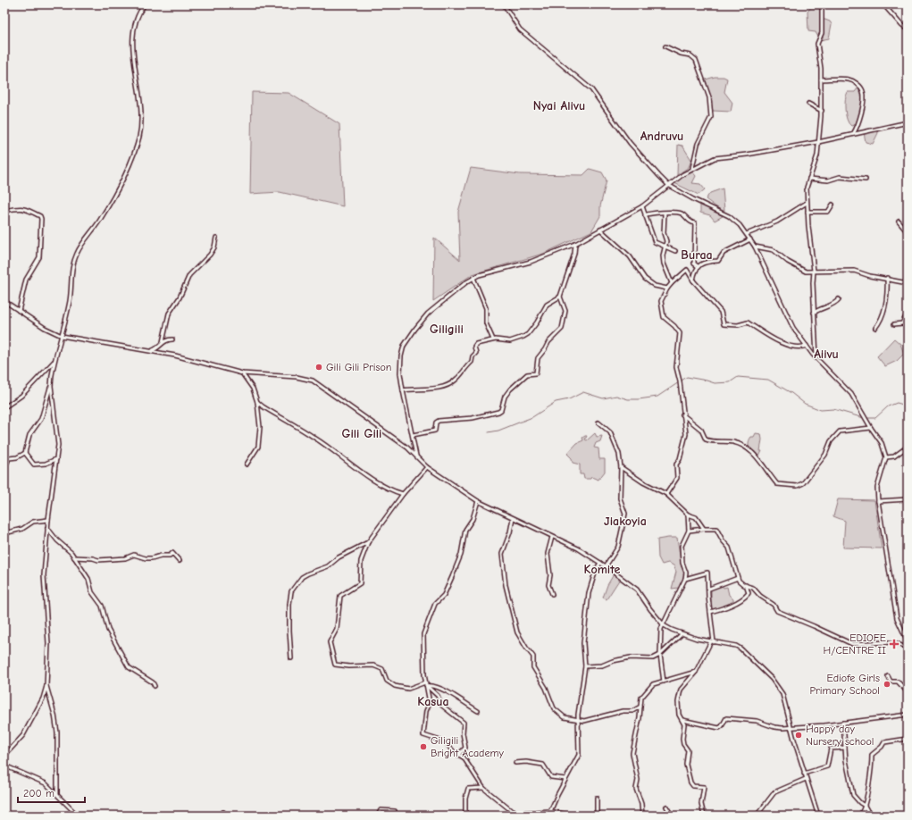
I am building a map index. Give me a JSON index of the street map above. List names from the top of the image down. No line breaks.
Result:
{"districts":["Nyai Alivu","Andruvu","Buraa","Giligili","Aiivu","Gili Gili","Jiakoyia","Komite","Kasua"],"places":{"other":["Gili Gili Prison","Ediofe Girls Primary School","Happy day Nursery school","Giligili Bright Academy"],"health":["EDIOFE H/CENTRE II"]},"scale_bar":"200 m"}
